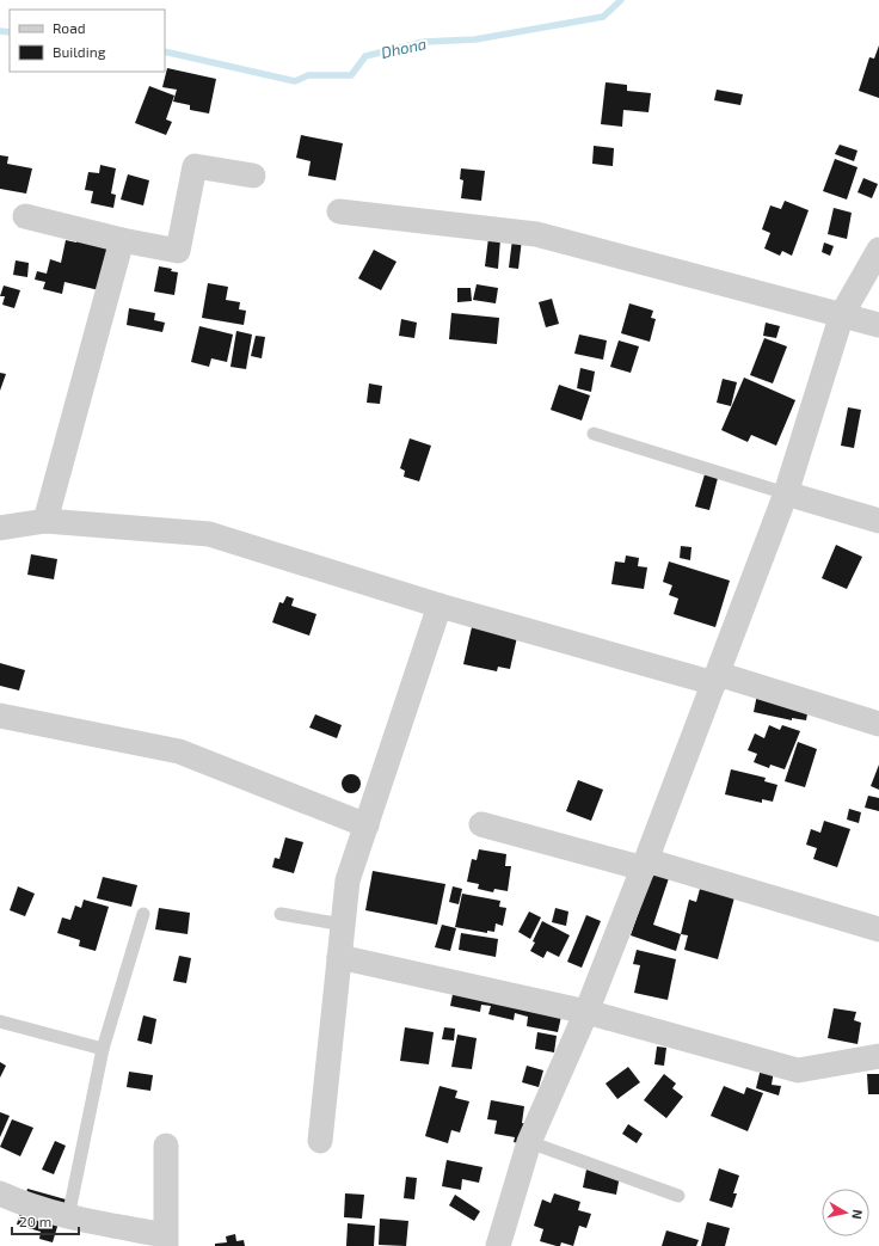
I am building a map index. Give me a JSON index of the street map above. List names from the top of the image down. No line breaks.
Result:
{"water":["Dhona"],"legend":["Road","Building"],"scale_bar":"20 m","north":"right"}
